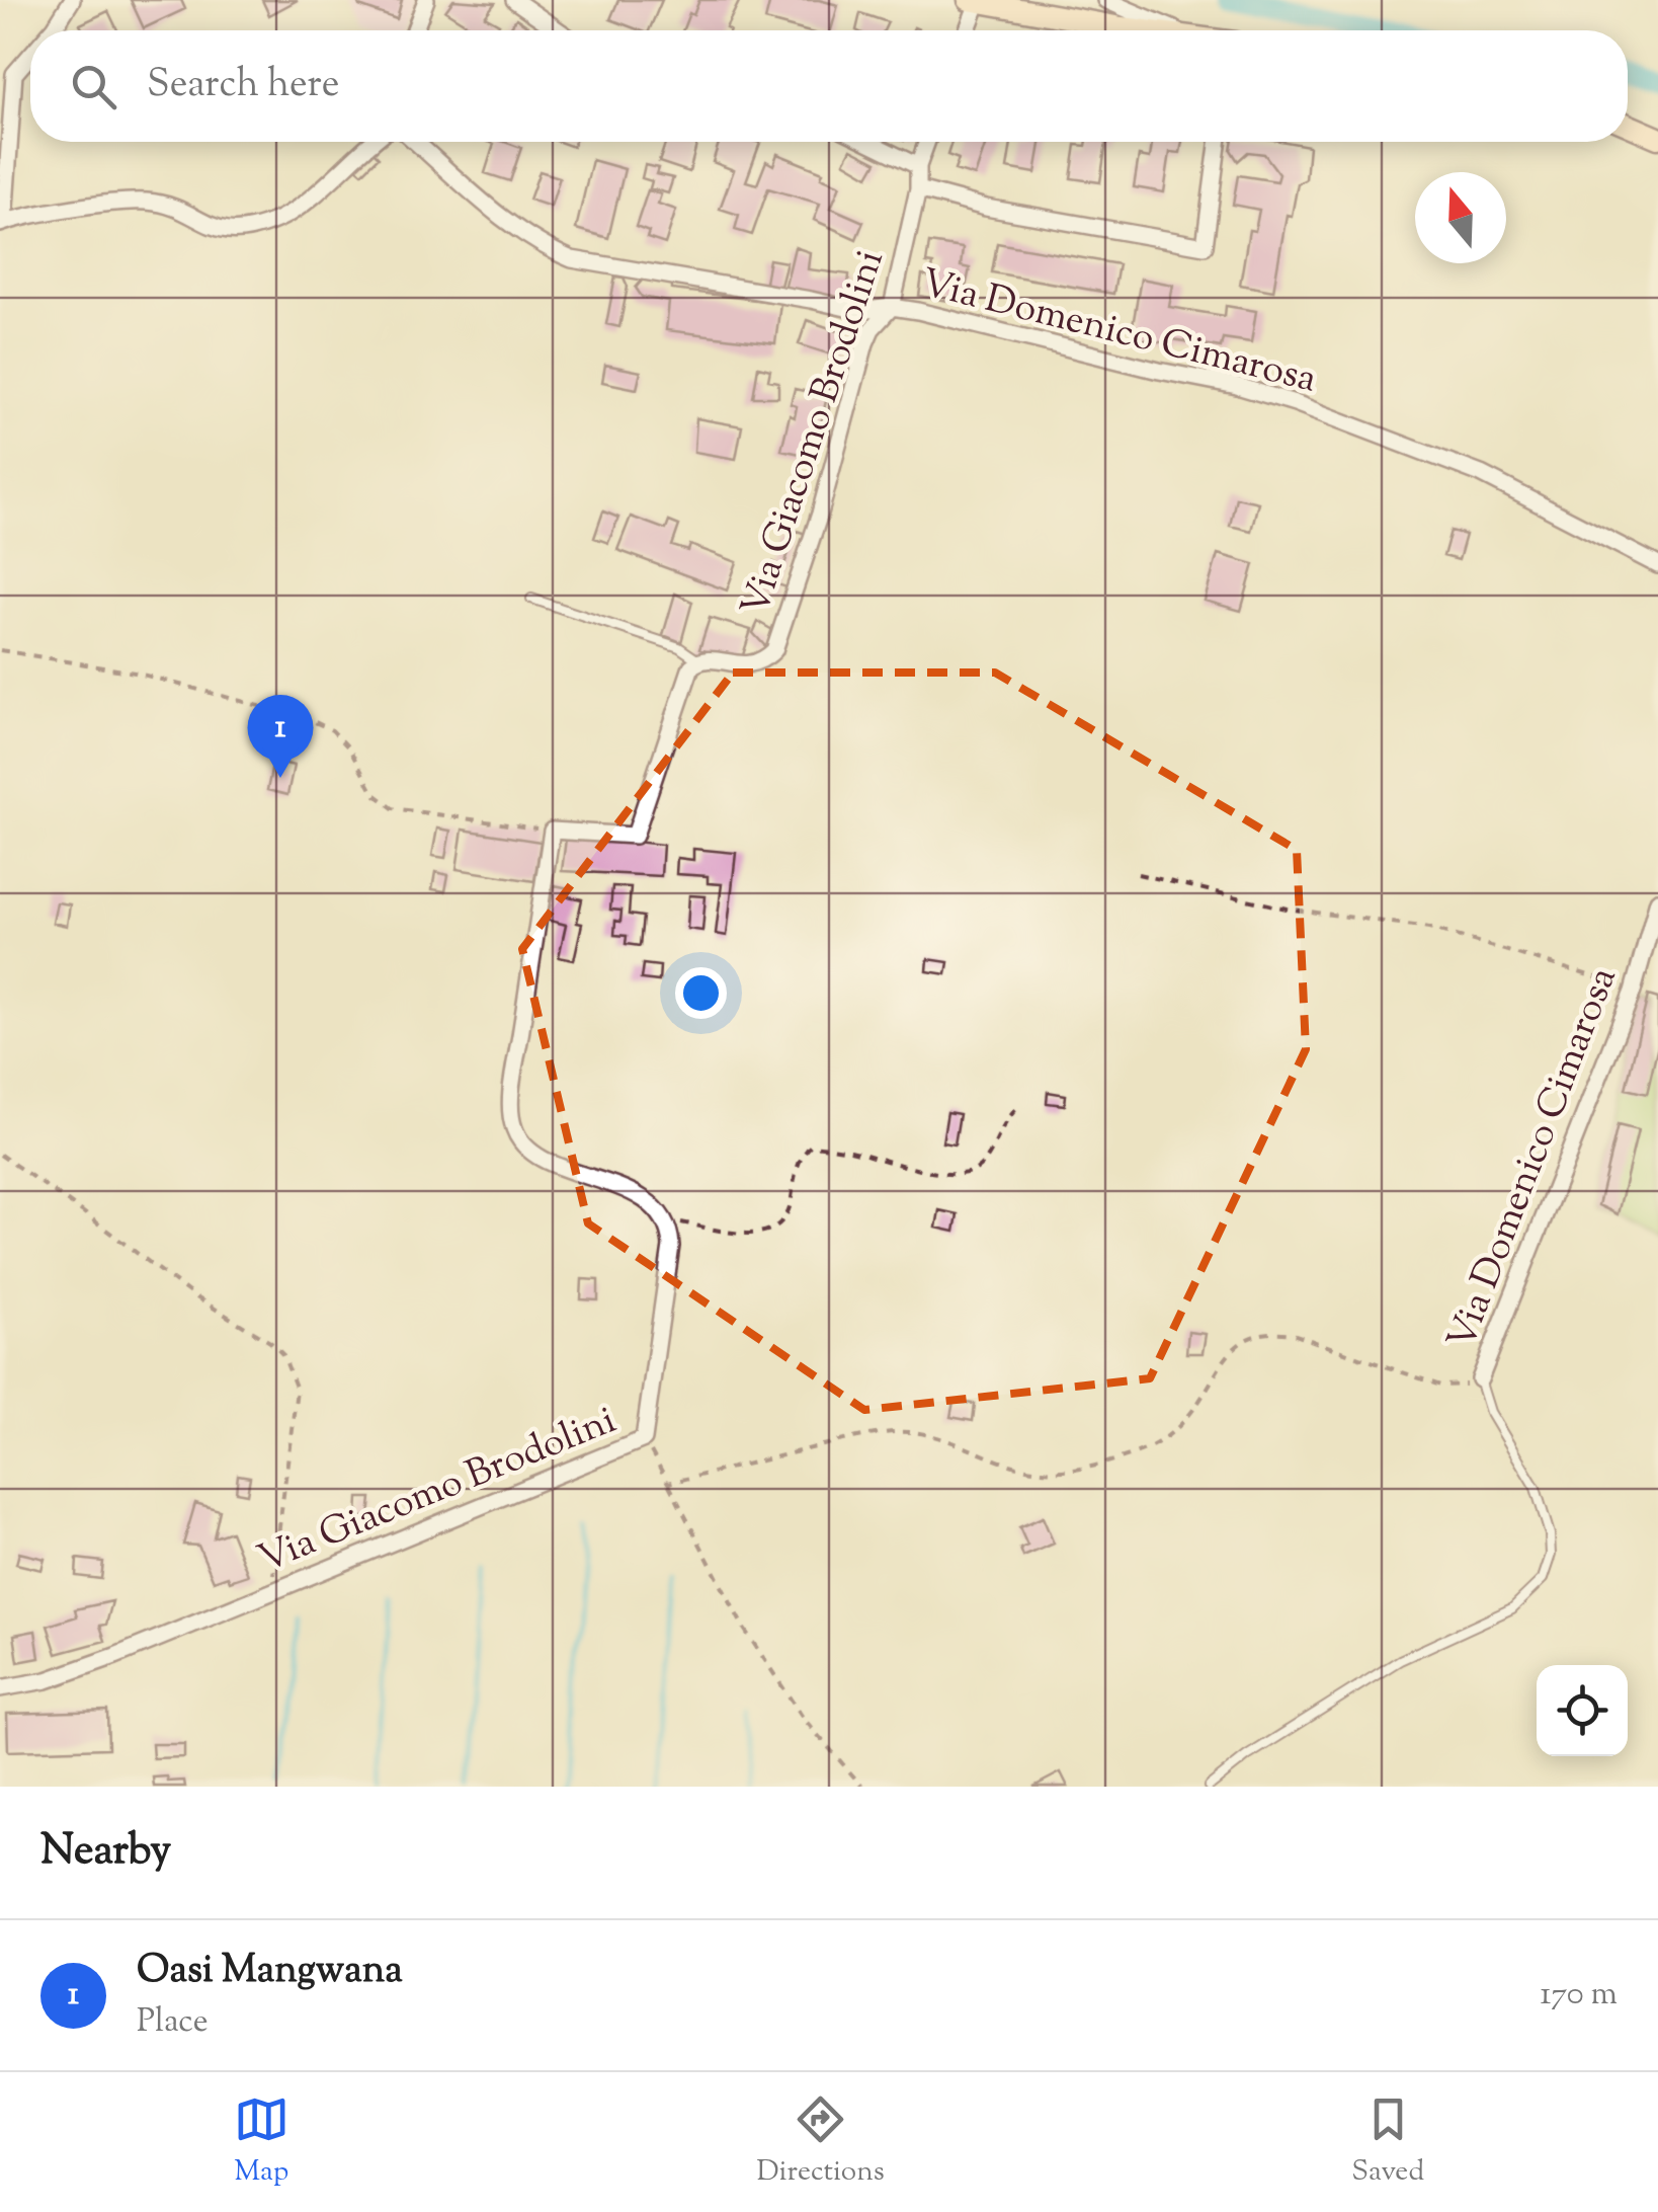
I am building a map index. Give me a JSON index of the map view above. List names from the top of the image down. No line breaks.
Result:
{"streets":{"street":["Via Domenico Cimarosa","Via Giacomo Brodolini"]},"crossings":[["Via Domenico Cimarosa","Via Giacomo Brodolini"]],"north":"top","page":{"search":"Search here","pins":"1","heading":"Nearby","list":[{"mark":"1","name":"Oasi Mangwana","note":"Place","value":"170 m"}],"nav":["Map","Directions","Saved"]}}
